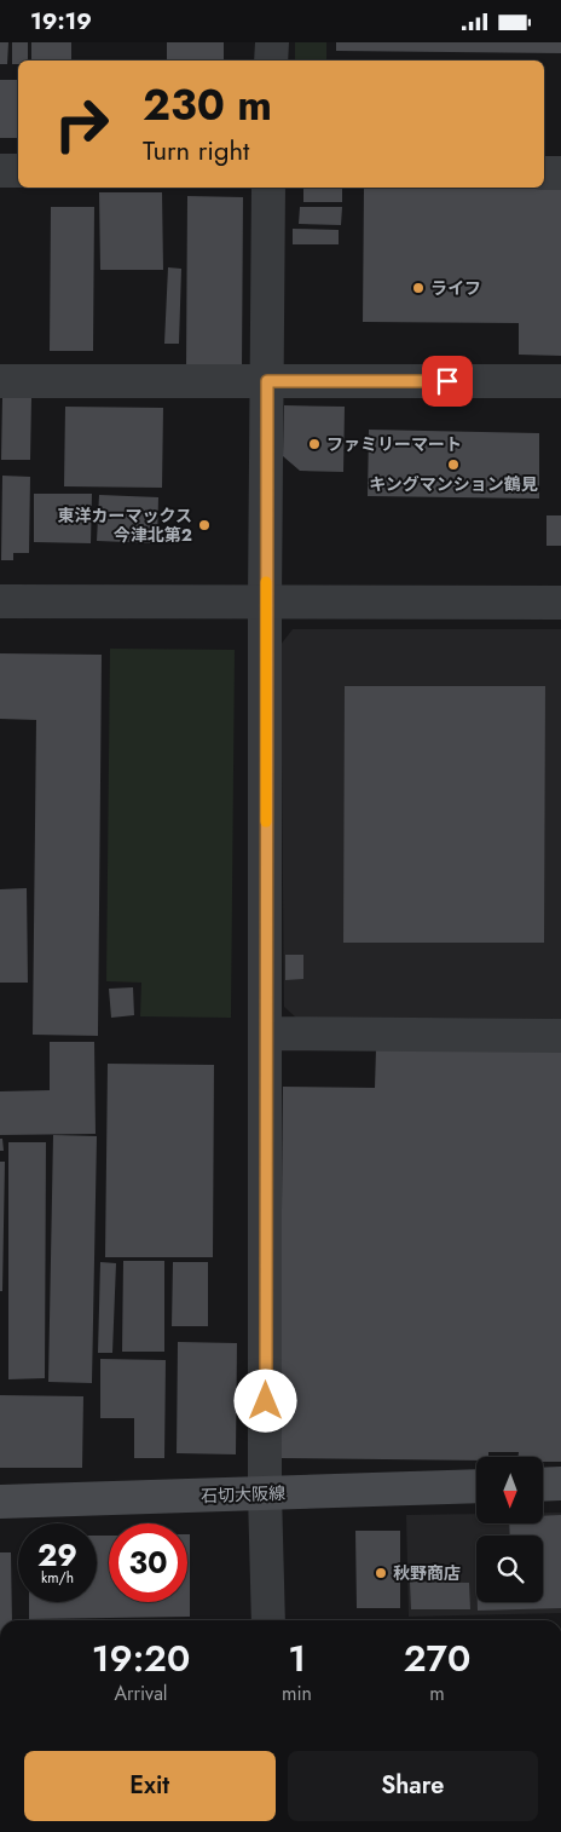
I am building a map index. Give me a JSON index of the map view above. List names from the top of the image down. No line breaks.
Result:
{"streets":{"main road":["石切大阪線"]},"places":["ライフ","ファミリーマート","キングマンション鶴見","東洋カーマックス 今津北第2","秋野商店"],"north":"bottom","page":{"status":"19:19","turn":["230 m","Turn right"],"speed":"29 km/h","limit":"30","eta":["19:20","Arrival","1","min","270","m"],"buttons":["Exit","Share"]}}
